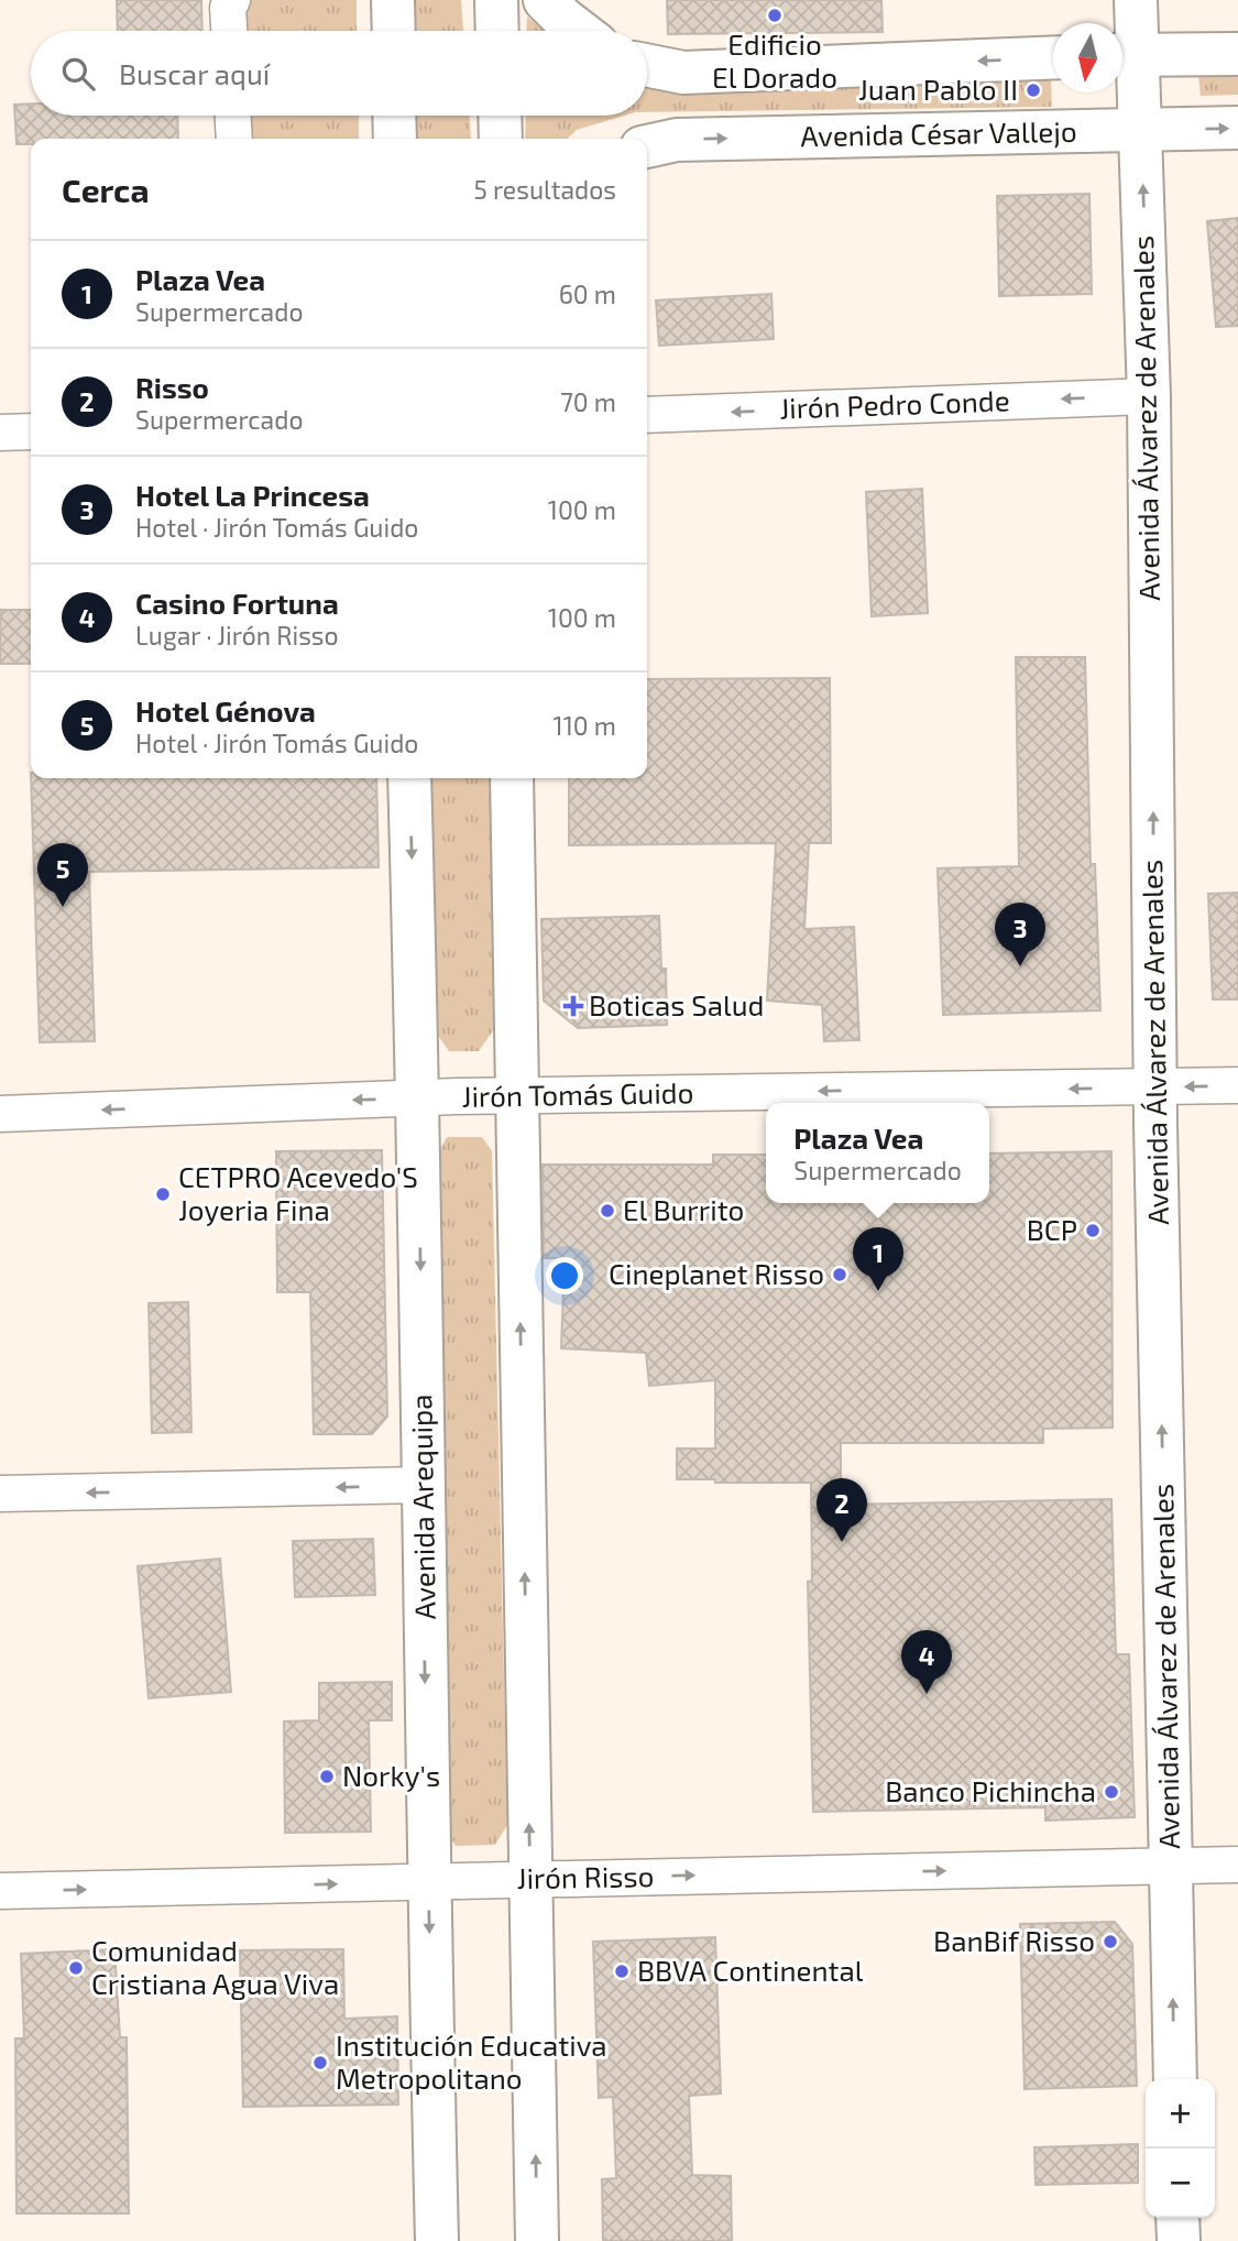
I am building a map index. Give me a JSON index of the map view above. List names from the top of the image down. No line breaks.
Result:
{"streets":{"main road":["Avenida César Vallejo","Avenida Álvarez de Arenales","Avenida Arequipa"],"street":["Jirón Pedro Conde","Jirón Tomás Guido","Jirón Risso"]},"crossings":[["Avenida César Vallejo","Avenida Álvarez de Arenales"],["Jirón Pedro Conde","Avenida Álvarez de Arenales"],["Avenida Álvarez de Arenales","Jirón Tomás Guido"],["Avenida Álvarez de Arenales","Jirón Risso"],["Jirón Tomás Guido","Avenida Arequipa"],["Avenida Arequipa","Jirón Risso"]],"one_way":["Jirón Pedro Conde","Avenida Álvarez de Arenales","Jirón Tomás Guido","Jirón Risso"],"places":{"other":["Edificio El Dorado","Juan Pablo II","CETPRO Acevedo'S Joyeria Fina","El Burrito","BCP","Cineplanet Risso","Norky's","Banco Pichincha","BanBif Risso","Comunidad Cristiana Agua Viva","BBVA Continental","Institución Educativa Metropolitano"],"health":["Boticas Salud"]},"north":"bottom","page":{"search":"Buscar aquí","heading":["Cerca","5 resultados"],"list":[{"mark":"1","name":"Plaza Vea","note":"Supermercado","value":"60 m"},{"mark":"2","name":"Risso","note":"Supermercado","value":"70 m"},{"mark":"3","name":"Hotel La Princesa","note":"Hotel · Jirón Tomás Guido","value":"100 m"},{"mark":"4","name":"Casino Fortuna","note":"Lugar · Jirón Risso","value":"100 m"},{"mark":"5","name":"Hotel Génova","note":"Hotel · Jirón Tomás Guido","value":"110 m"}],"pins":["5","3","1","2","4"],"popup":["Plaza Vea","Supermercado"],"map_buttons":["+","−"]}}
